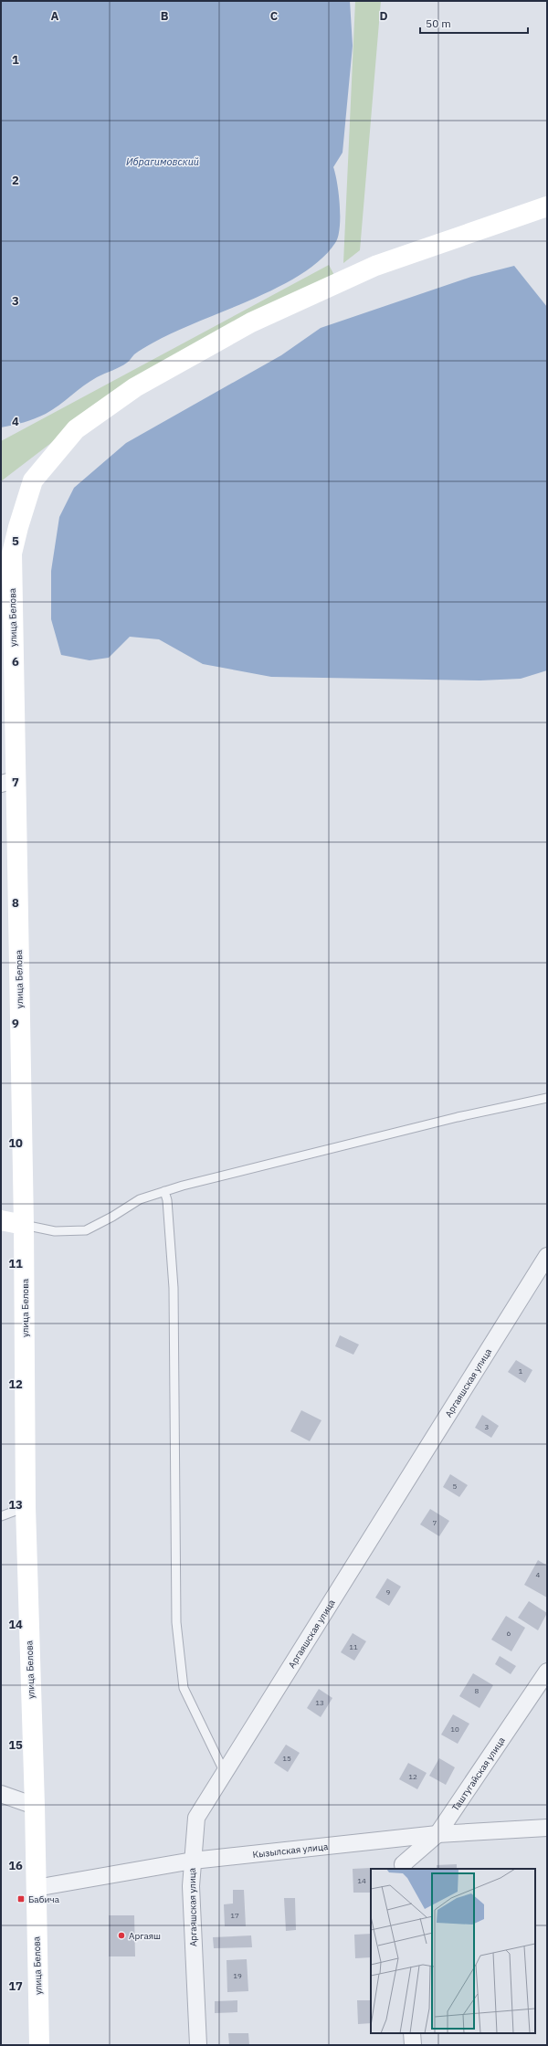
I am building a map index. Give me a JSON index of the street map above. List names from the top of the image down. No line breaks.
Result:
{"streets":{"main road":["улица Белова"],"street":["Аргаяшская улица","Таштугайская улица","Кызылская улица"]},"crossings":[["улица Белова","Кызылская улица"],["Аргаяшская улица","Кызылская улица"],["Таштугайская улица","Кызылская улица"]],"water":["Ибрагимовский"],"places":{"transit":["Бабича"],"other":["Аргаяш"]},"house_numbers":["1","3","5","7","4","9","6","11","8","13","10","15","12","14","17","19"],"scale_bar":"50 m","grid":{"columns":["A","B","C","D"],"rows":["1","2","3","4","5","6","7","8","9","10","11","12","13","14","15","16","17"]}}
